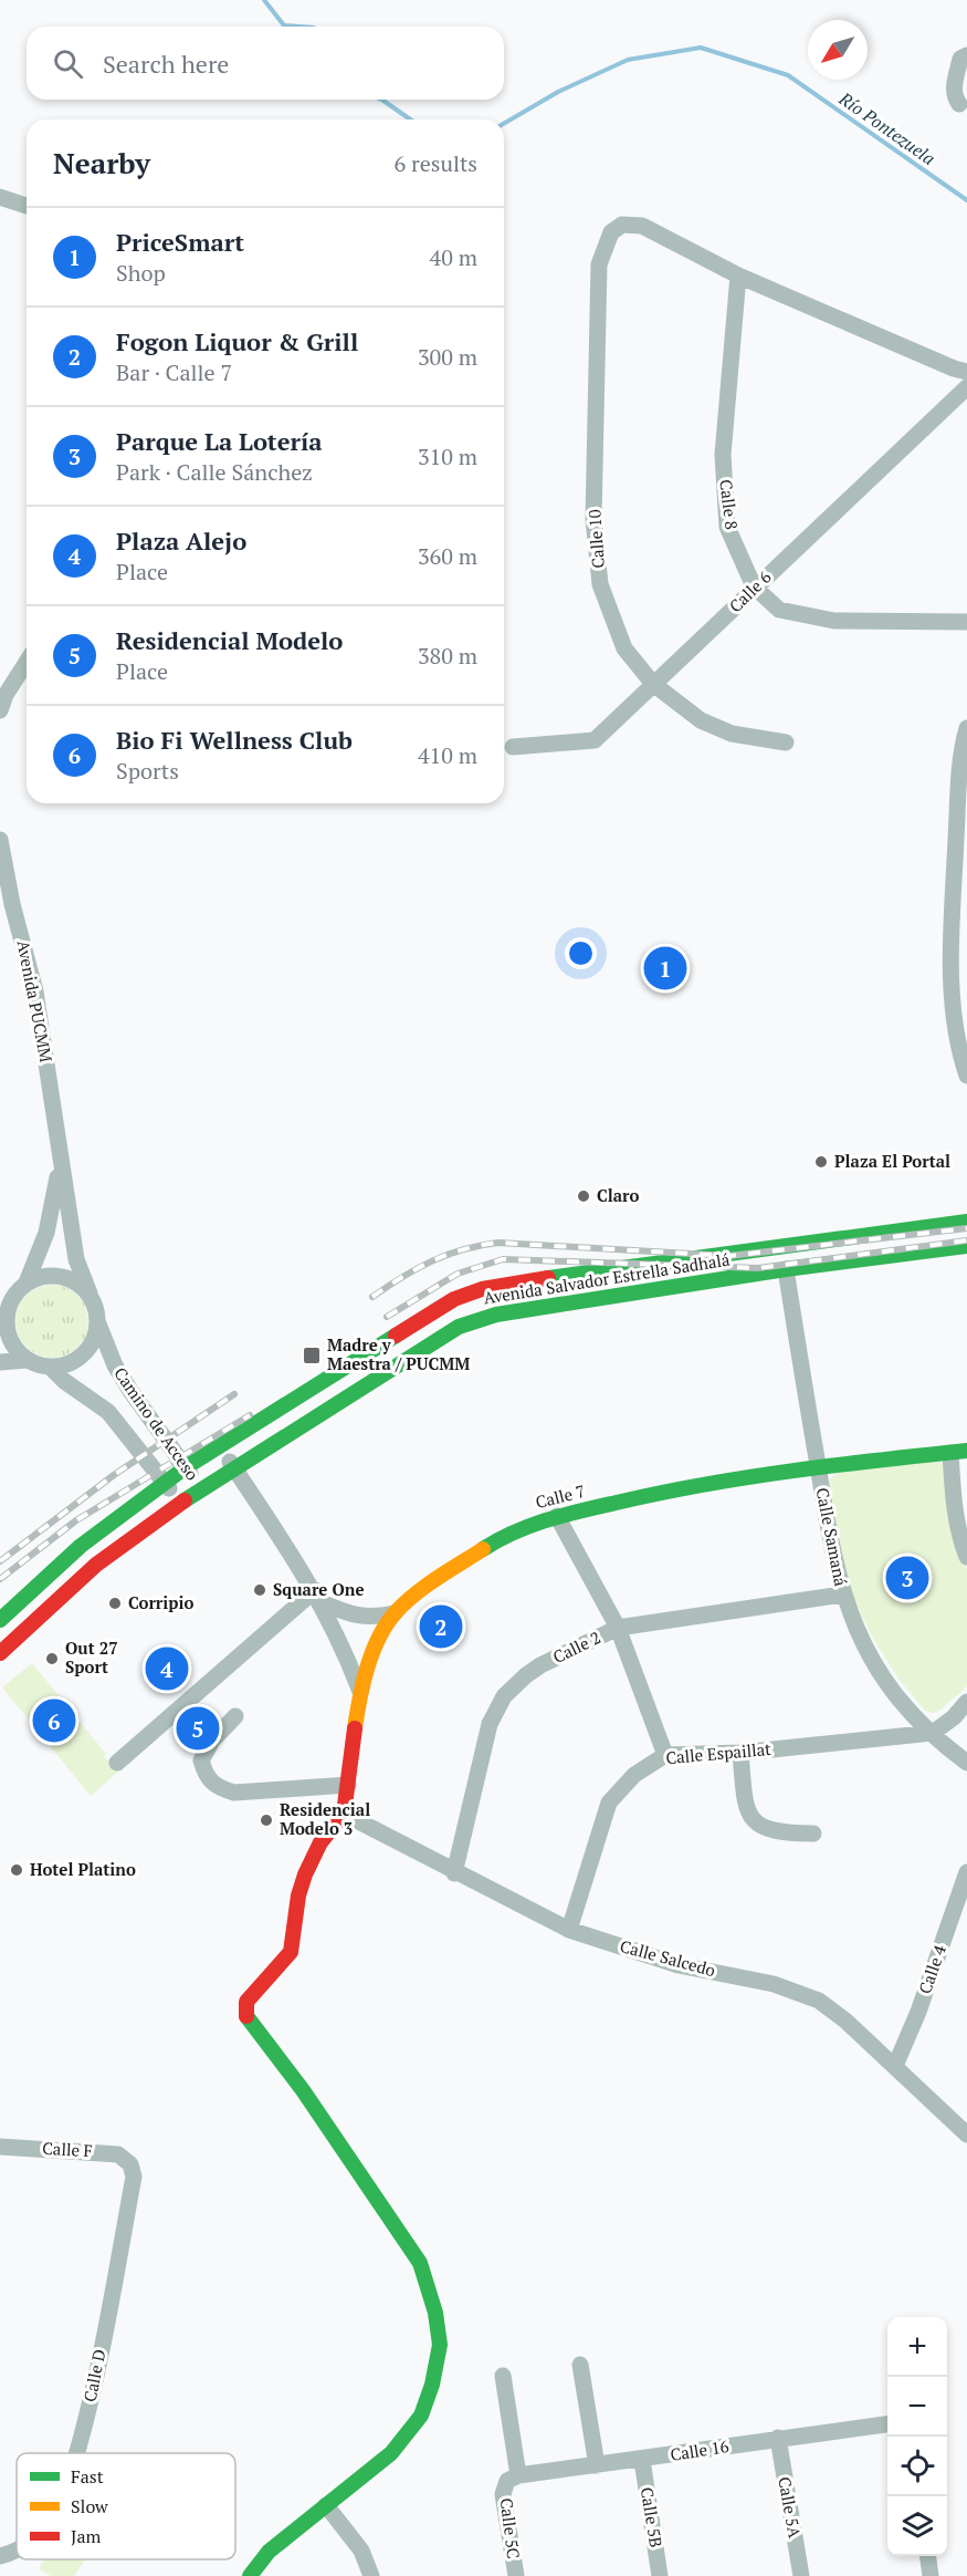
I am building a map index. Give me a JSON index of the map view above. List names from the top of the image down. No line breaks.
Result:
{"streets":{"main road":["Avenida Salvador Estrella Sadhalá","Calle 7"],"street":["Calle 8","Calle 10","Calle 6","Avenida PUCMM","Camino de Acceso","Calle Samaná","Calle 2","Calle Espaillat","Calle Salcedo","Calle 4","Calle F","Calle D","Calle 16","Calle 5A","Calle 5B","Calle 5C"]},"crossings":[["Calle 8","Calle 10"],["Calle 8","Calle 6"],["Calle 10","Calle 6"],["Avenida PUCMM","Camino de Acceso"],["Avenida Salvador Estrella Sadhalá","Camino de Acceso"],["Avenida Salvador Estrella Sadhalá","Calle Samaná"],["Calle 7","Calle Samaná"],["Calle 7","Calle Salcedo"],["Calle Samaná","Calle 2"],["Calle Samaná","Calle Espaillat"],["Calle 2","Calle Salcedo"],["Calle Espaillat","Calle Salcedo"],["Calle Salcedo","Calle 4"],["Calle F","Calle D"],["Calle 16","Calle 5A"],["Calle 16","Calle 5B"],["Calle 16","Calle 5C"]],"water":["Río Pontezuela"],"places":{"other":["Plaza El Portal","Claro","Square One","Corripio","Out 27 Sport","Residencial Modelo 3","Hotel Platino"],"transit":["Madre y Maestra / PUCMM"]},"legend":["Fast","Slow","Jam"],"north":"bottom left","page":{"search":"Search here","heading":["Nearby","6 results"],"list":[{"mark":"1","name":"PriceSmart","note":"Shop","value":"40 m"},{"mark":"2","name":"Fogon Liquor & Grill","note":"Bar · Calle 7","value":"300 m"},{"mark":"3","name":"Parque La Lotería","note":"Park · Calle Sánchez","value":"310 m"},{"mark":"4","name":"Plaza Alejo","note":"Place","value":"360 m"},{"mark":"5","name":"Residencial Modelo","note":"Place","value":"380 m"},{"mark":"6","name":"Bio Fi Wellness Club","note":"Sports","value":"410 m"}],"pins":["1","3","2","4","6","5"],"map_buttons":["+","−"]}}
